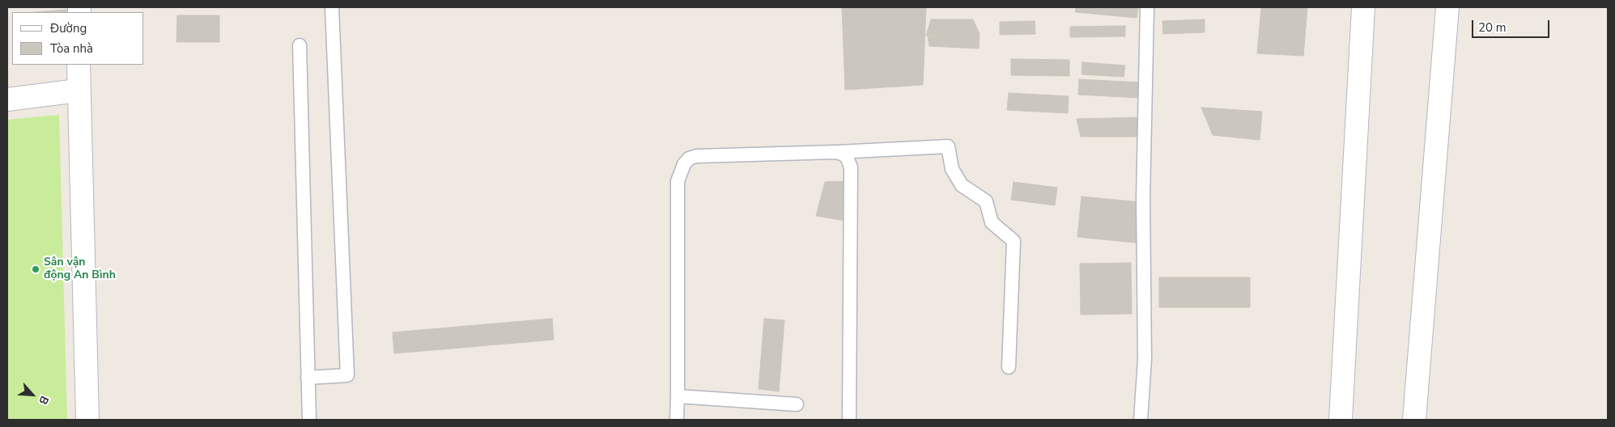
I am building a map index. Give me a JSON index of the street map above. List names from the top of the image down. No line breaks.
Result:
{"places":["Sân vận động An Bình"],"legend":["Đường","Tòa nhà"],"scale_bar":"20 m","north":"bottom right"}
